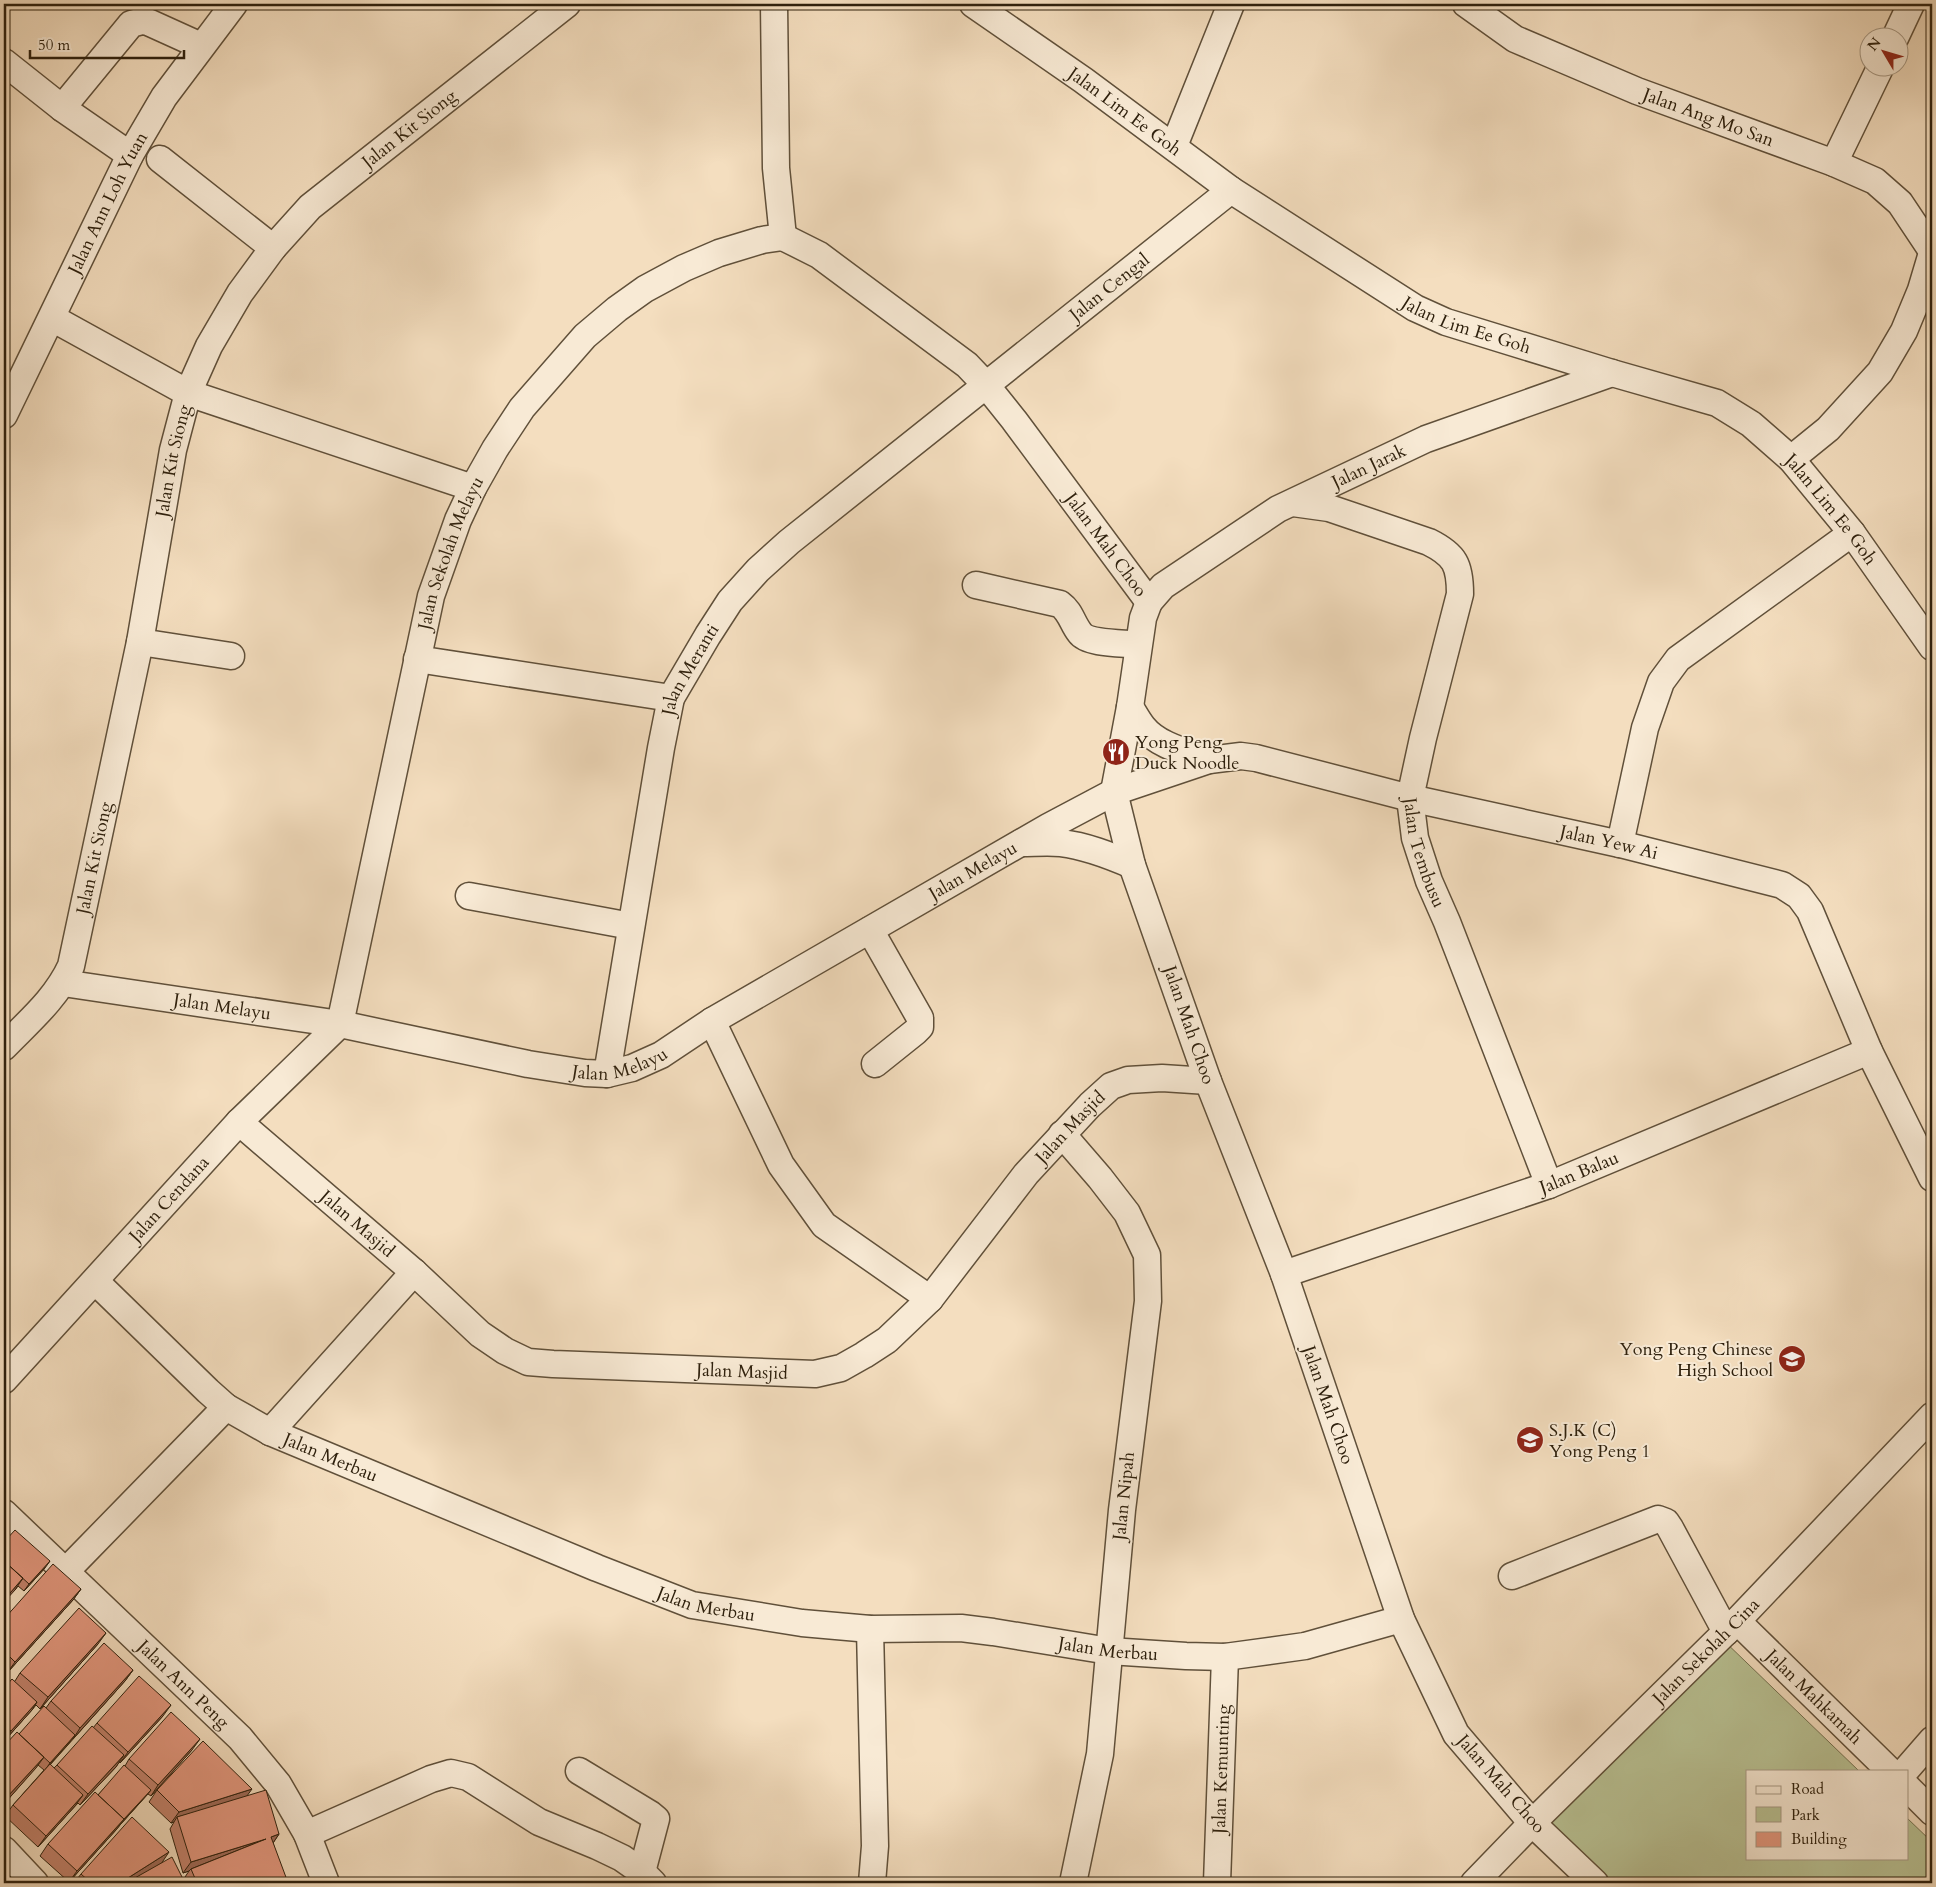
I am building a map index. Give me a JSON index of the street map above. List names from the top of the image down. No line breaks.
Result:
{"streets":{"street":["Jalan Lim Ee Goh","Jalan Ang Mo San","Jalan Kit Siong","Jalan Ann Loh Yuan","Jalan Cengal","Jalan Jarak","Jalan Mah Choo","Jalan Sekolah Melayu","Jalan Meranti","Jalan Yew Ai","Jalan Tembusu","Jalan Melayu","Jalan Masjid","Jalan Balau","Jalan Cendana","Jalan Merbau","Jalan Nipah","Jalan Sekolah Cina","Jalan Ann Peng","Jalan Mahkamah","Jalan Kemunting"]},"crossings":[["Jalan Lim Ee Goh","Jalan Cengal"],["Jalan Lim Ee Goh","Jalan Jarak"],["Jalan Kit Siong","Jalan Melayu"],["Jalan Cengal","Jalan Mah Choo"],["Jalan Cengal","Jalan Meranti"],["Jalan Jarak","Jalan Mah Choo"],["Jalan Jarak","Jalan Tembusu"],["Jalan Mah Choo","Jalan Sekolah Melayu"],["Jalan Mah Choo","Jalan Meranti"],["Jalan Mah Choo","Jalan Yew Ai"],["Jalan Mah Choo","Jalan Melayu"],["Jalan Mah Choo","Jalan Masjid"],["Jalan Mah Choo","Jalan Balau"],["Jalan Mah Choo","Jalan Merbau"],["Jalan Mah Choo","Jalan Sekolah Cina"],["Jalan Sekolah Melayu","Jalan Melayu"],["Jalan Sekolah Melayu","Jalan Cendana"],["Jalan Meranti","Jalan Melayu"],["Jalan Yew Ai","Jalan Tembusu"],["Jalan Yew Ai","Jalan Melayu"],["Jalan Yew Ai","Jalan Balau"],["Jalan Tembusu","Jalan Balau"],["Jalan Melayu","Jalan Cendana"],["Jalan Masjid","Jalan Cendana"],["Jalan Masjid","Jalan Nipah"],["Jalan Cendana","Jalan Merbau"],["Jalan Merbau","Jalan Nipah"],["Jalan Merbau","Jalan Kemunting"],["Jalan Sekolah Cina","Jalan Mahkamah"]],"places":{"restaurant":["Yong Peng Duck Noodle"],"school or university":["Yong Peng Chinese High School","S.J.K (C) Yong Peng 1"]},"legend":["Road","Park","Building"],"scale_bar":"50 m","north":"top left"}
